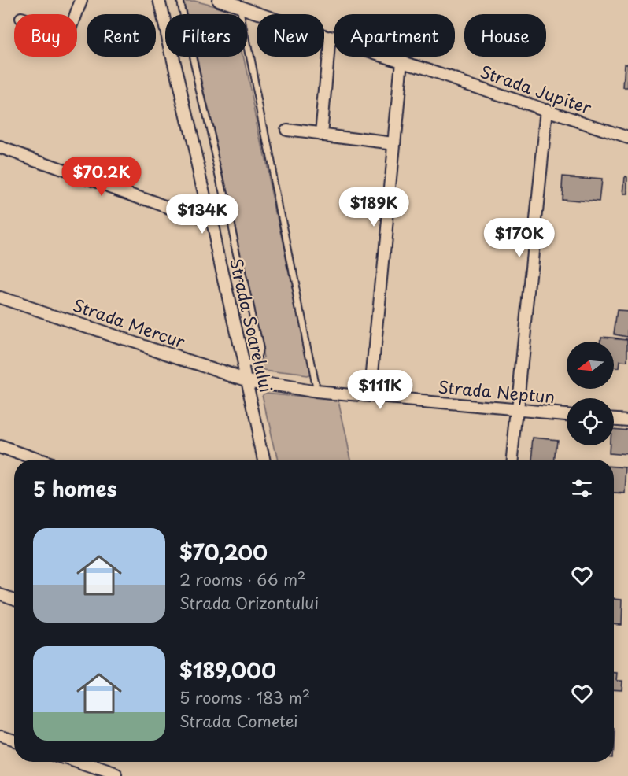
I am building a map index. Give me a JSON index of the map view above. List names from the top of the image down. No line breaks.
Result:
{"streets":{"street":["Strada Jupiter","Strada Mercur","Strada Soarelului","Strada Neptun"]},"crossings":[["Strada Mercur","Strada Soarelului"],["Strada Mercur","Strada Neptun"],["Strada Soarelului","Strada Neptun"]],"north":"left","page":{"chip":["Buy","Rent","Filters","New","Apartment","House"],"price":["$70.2K","$189K","$134K","$170K","$111K"],"heading":"5 homes","list":[{"name":"$70,200","note":"2 rooms · 66 m² · Strada Orizontului"},{"name":"$189,000","note":"5 rooms · 183 m² · Strada Cometei"}]}}
